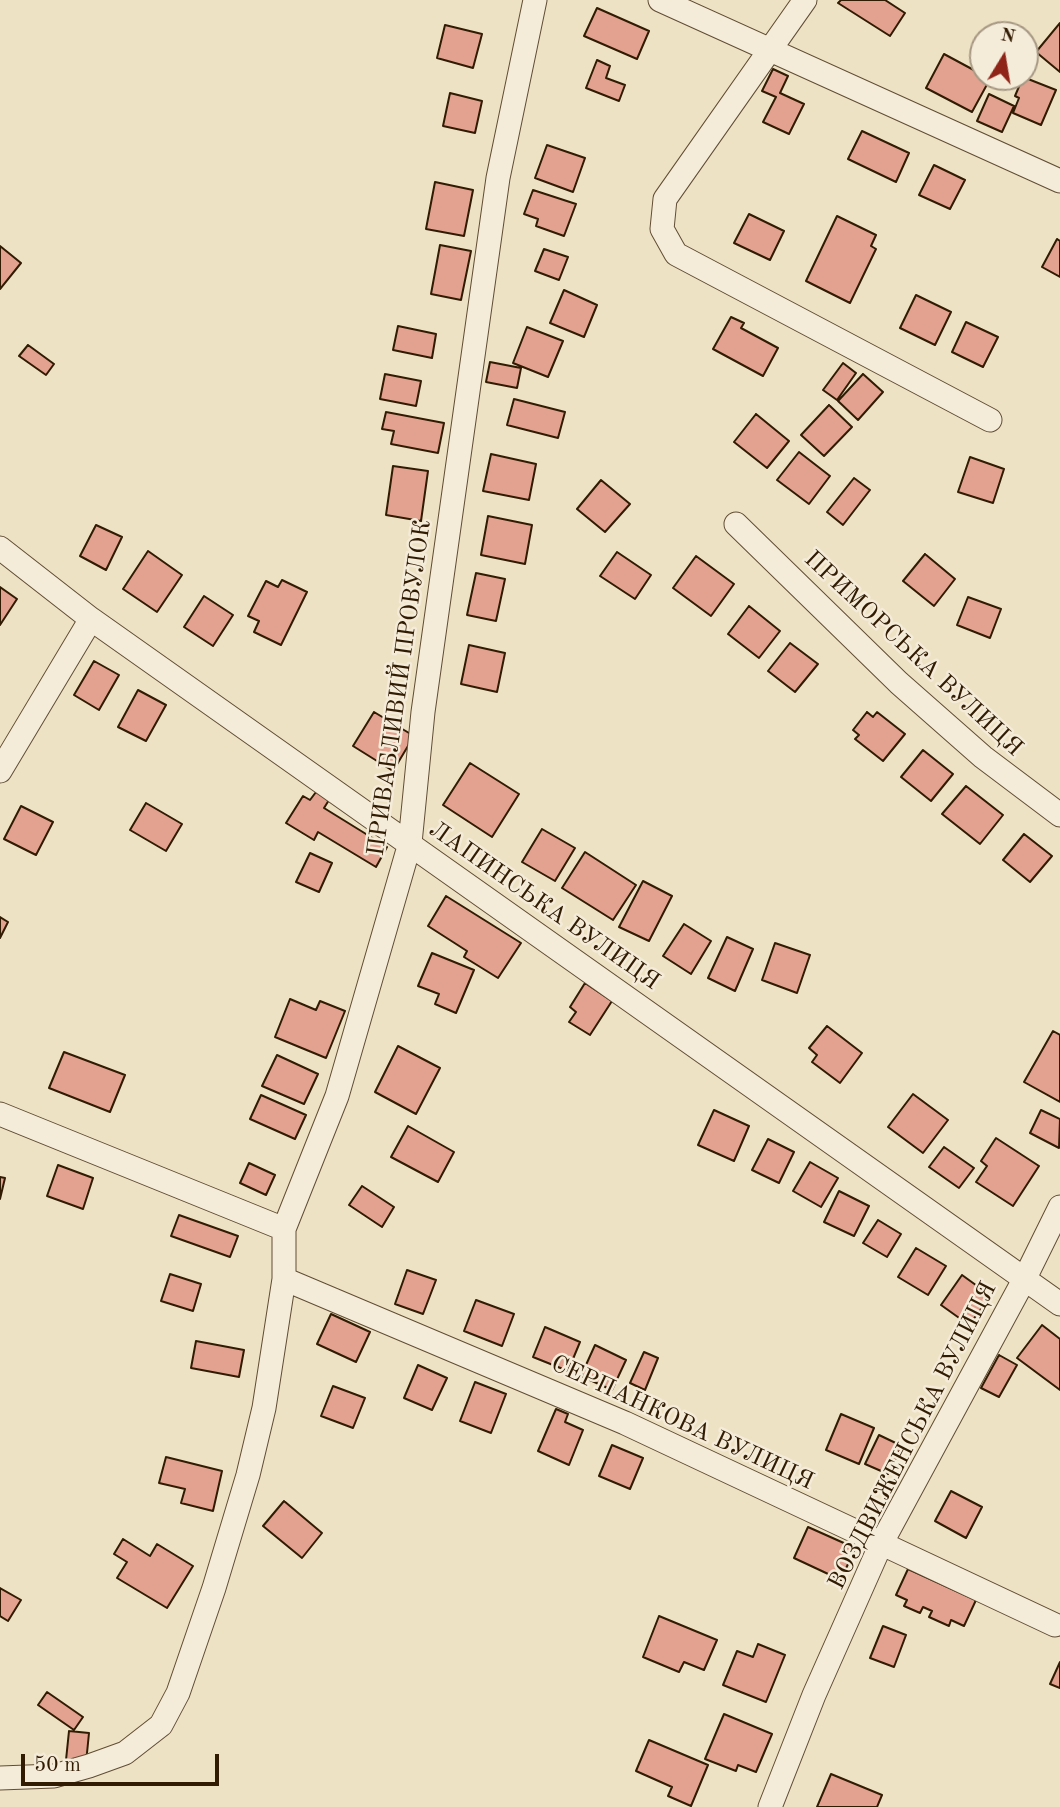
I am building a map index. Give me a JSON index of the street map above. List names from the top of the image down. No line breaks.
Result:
{"streets":{"street":["ПРИМОРСЬКА ВУЛИЦЯ","ПРИВАБЛИВИЙ ПРОВУЛОК","ЛАПИНСЬКА ВУЛИЦЯ","СЕРПАНКОВА ВУЛИЦЯ","ВОЗДВИЖЕНСЬКА ВУЛИЦЯ"]},"crossings":[["ПРИВАБЛИВИЙ ПРОВУЛОК","ЛАПИНСЬКА ВУЛИЦЯ"],["ПРИВАБЛИВИЙ ПРОВУЛОК","СЕРПАНКОВА ВУЛИЦЯ"],["ЛАПИНСЬКА ВУЛИЦЯ","ВОЗДВИЖЕНСЬКА ВУЛИЦЯ"],["СЕРПАНКОВА ВУЛИЦЯ","ВОЗДВИЖЕНСЬКА ВУЛИЦЯ"]],"scale_bar":"50 m","north":"top"}
